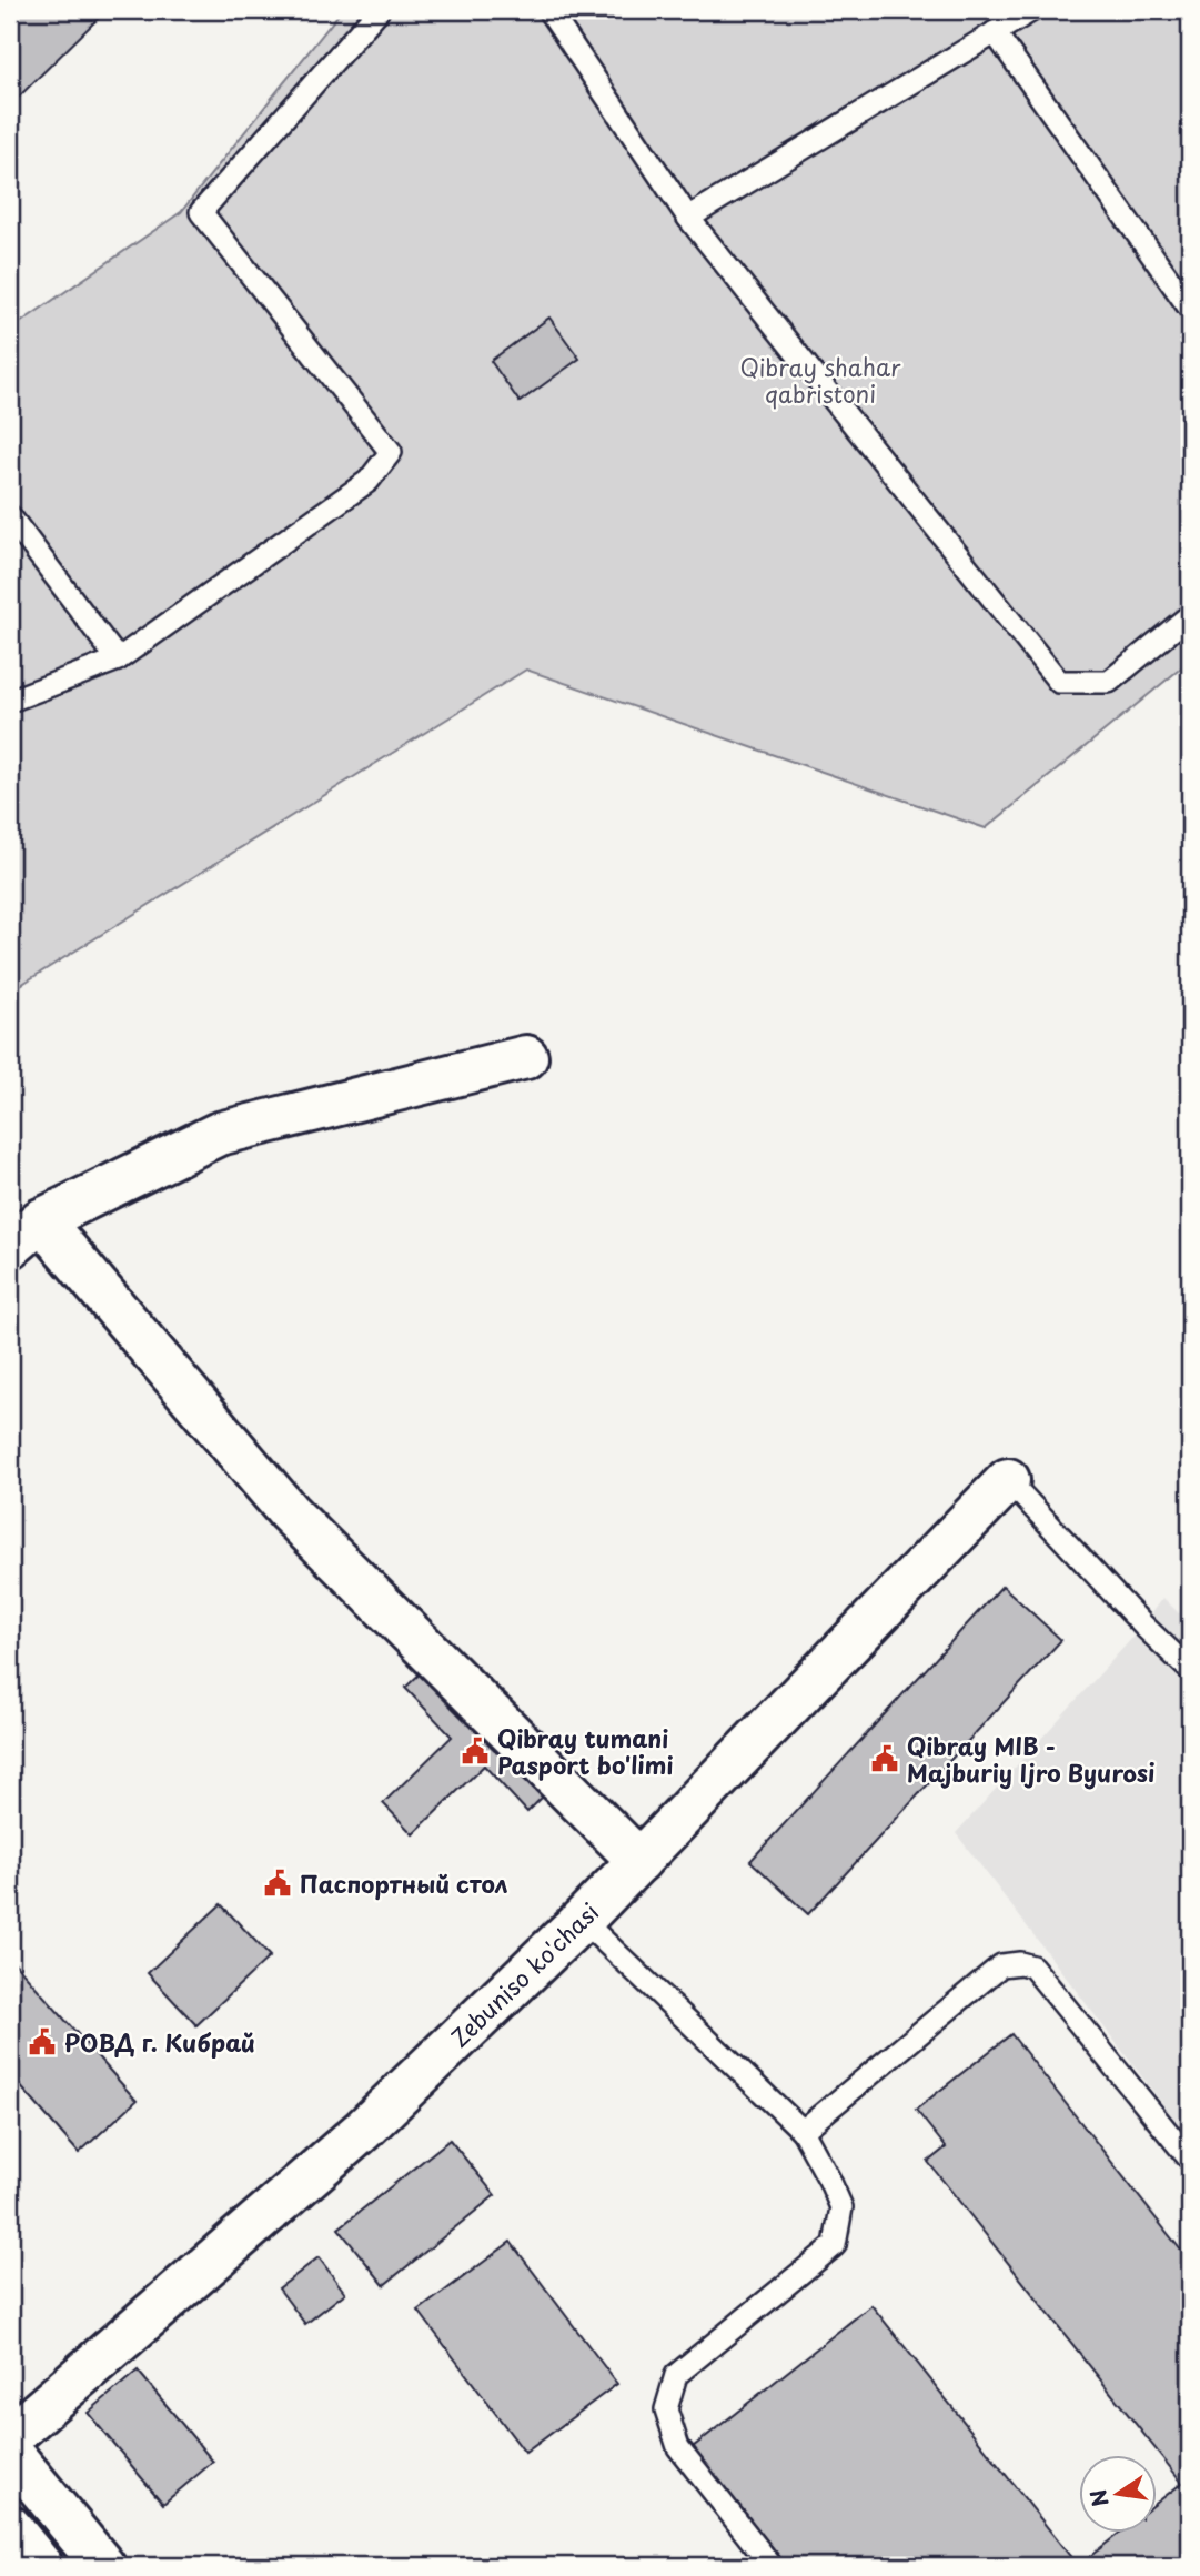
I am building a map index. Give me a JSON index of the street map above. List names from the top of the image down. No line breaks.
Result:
{"streets":{"street":["Zebuniso ko'chasi"]},"parks":["Qibray shahar qabristoni"],"places":{"public building":["Qibray tumani Pasport bo'limi","Qibray MIB - Majburiy Ijro Byurosi","Паспортный стол","РОВД г. Кибрай"]},"north":"left"}
